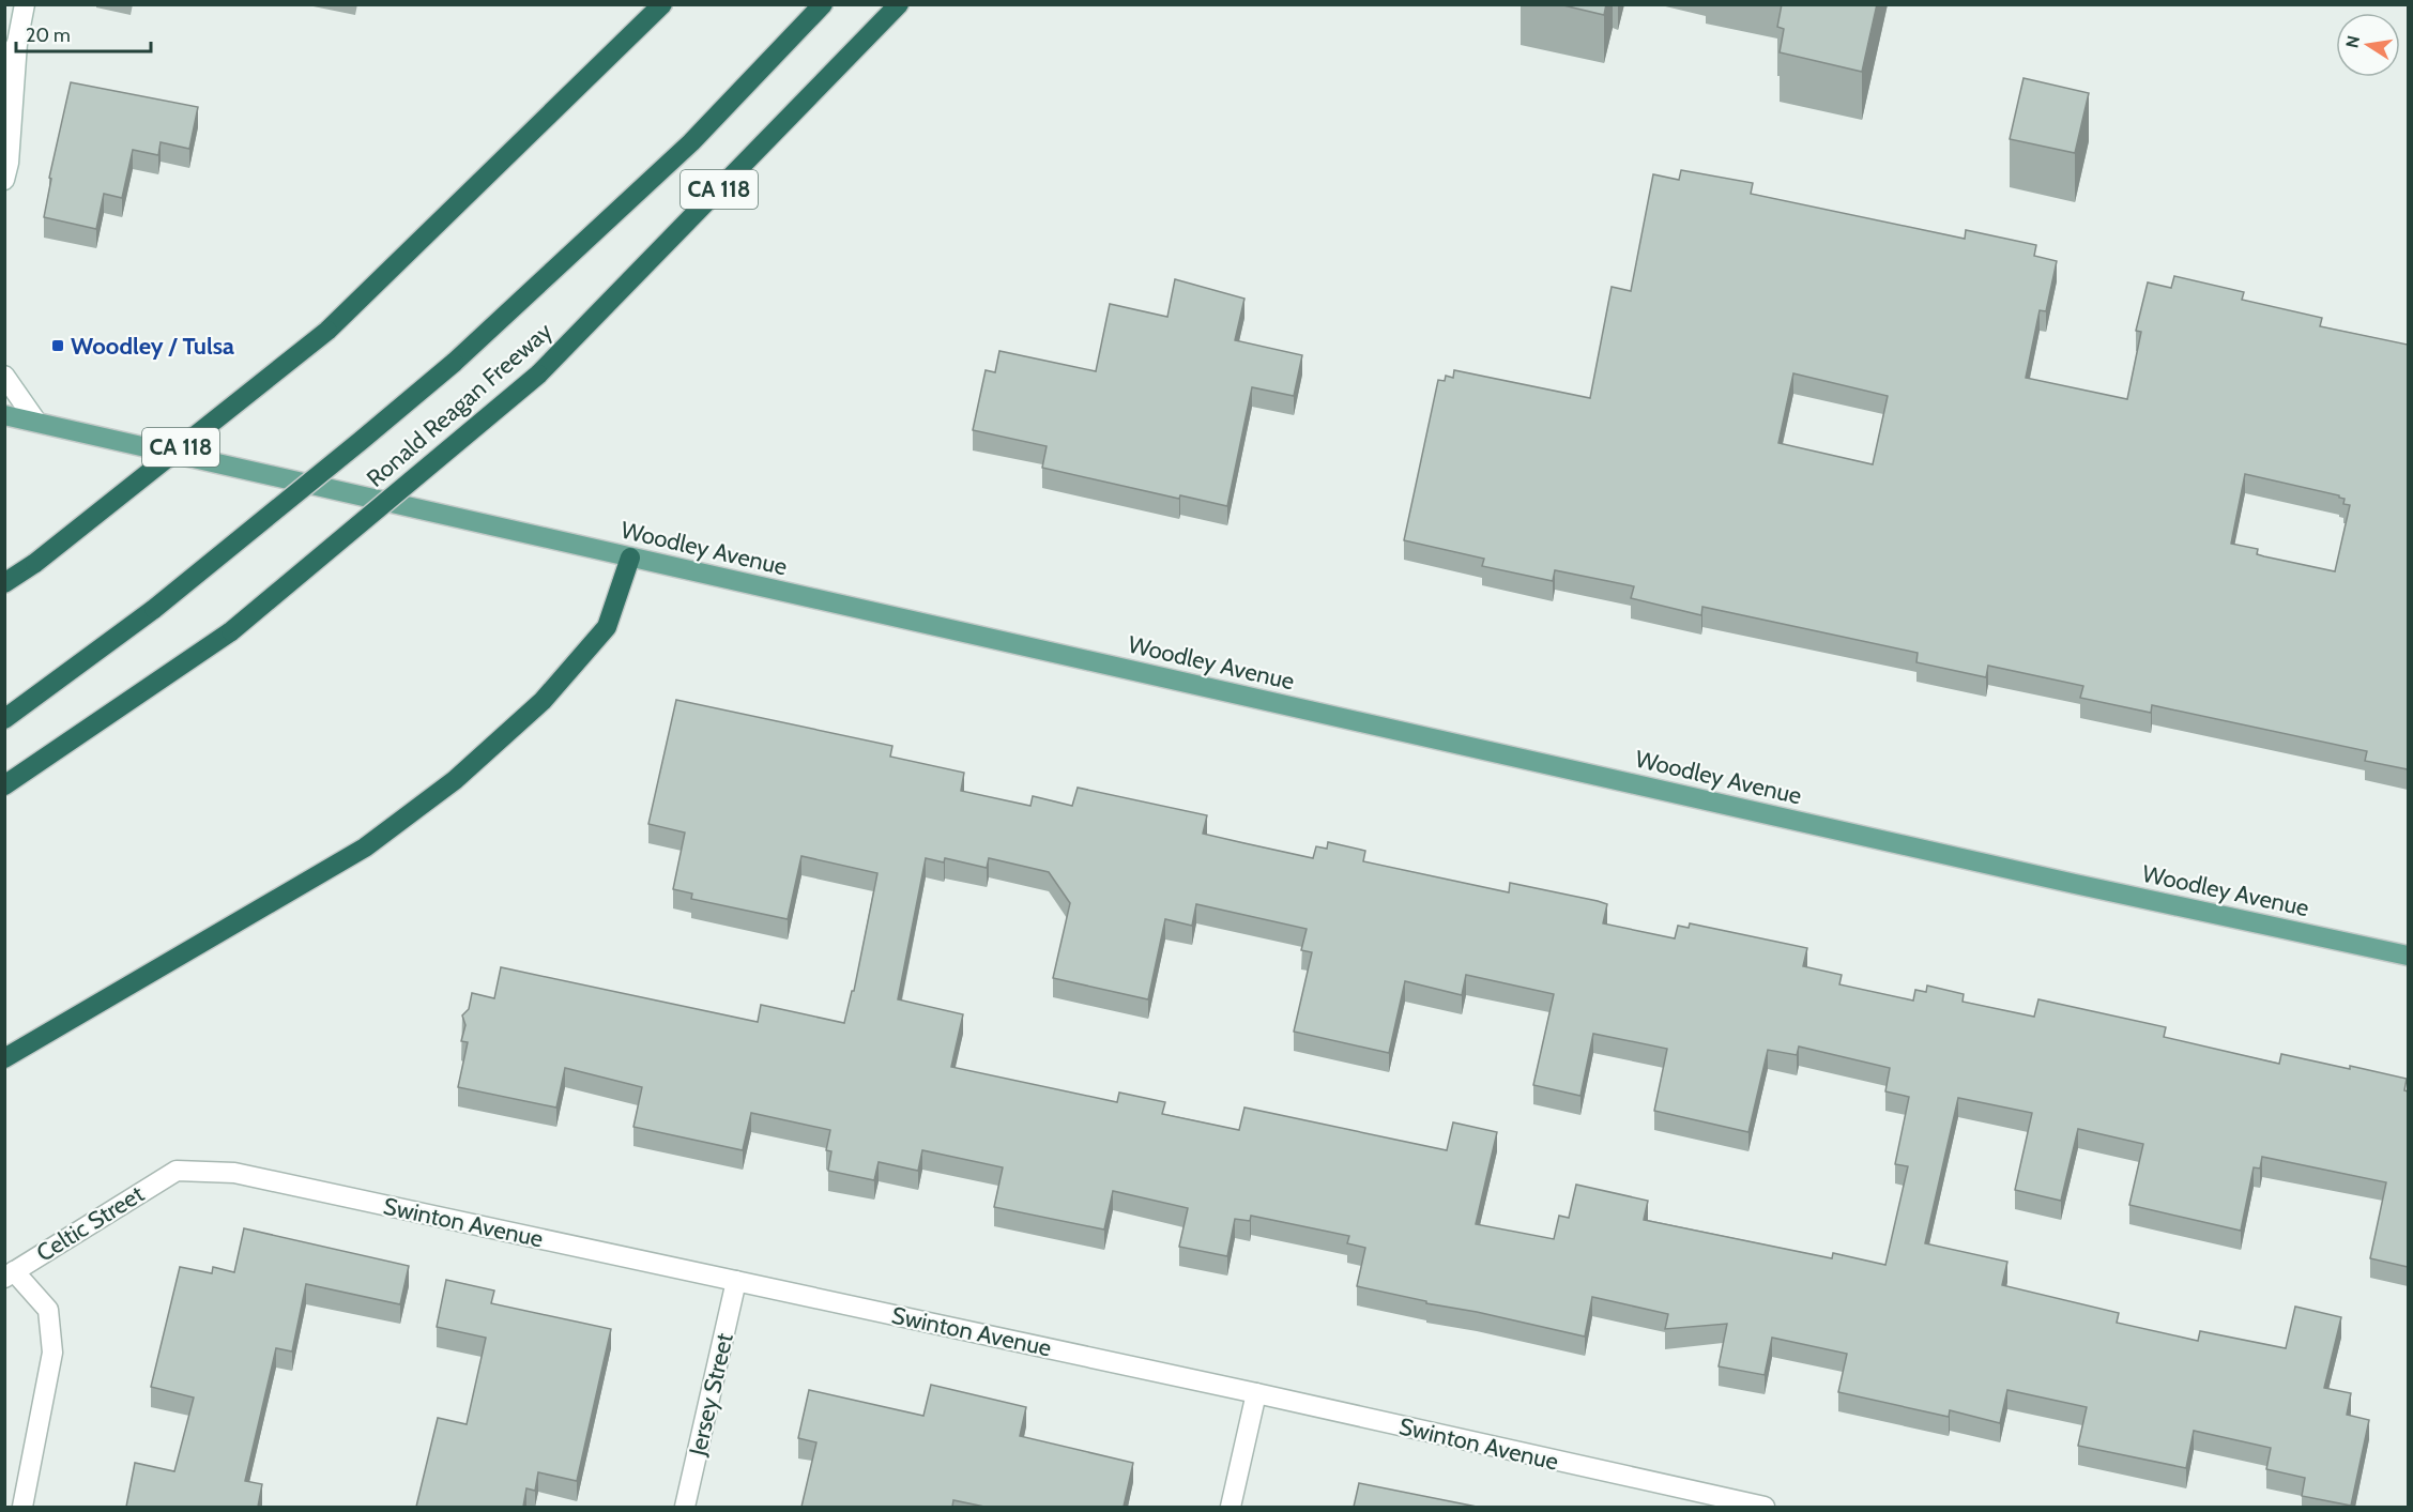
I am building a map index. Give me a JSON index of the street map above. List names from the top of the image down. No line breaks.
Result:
{"streets":{"highway":["CA 118","Ronald Reagan Freeway"],"main road":["Woodley Avenue"],"street":["Swinton Avenue","Celtic Street","Jersey Street"]},"crossings":[["Swinton Avenue","Celtic Street"],["Swinton Avenue","Jersey Street"]],"places":{"transit":["Woodley / Tulsa"]},"scale_bar":"20 m","north":"left"}
